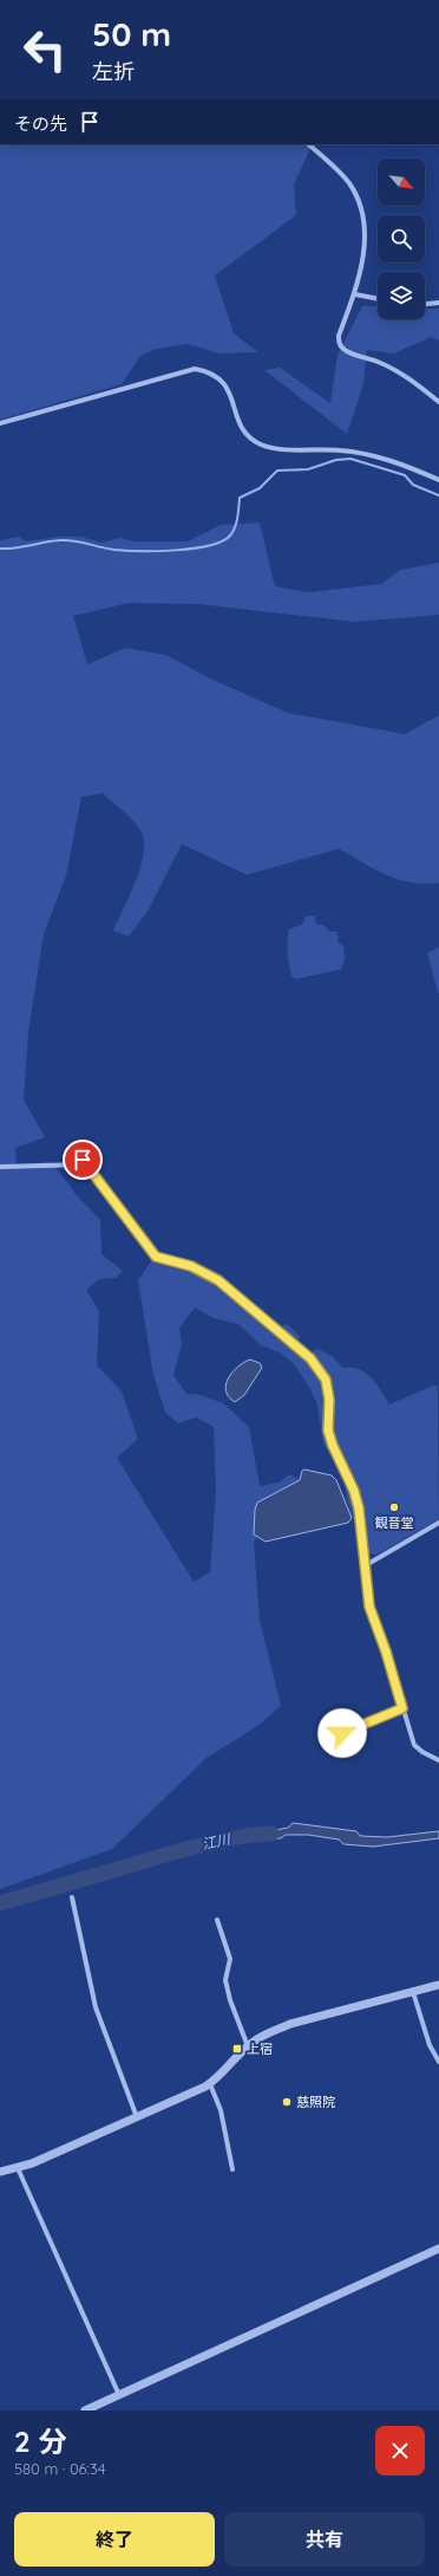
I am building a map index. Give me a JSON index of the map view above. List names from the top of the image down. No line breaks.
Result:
{"water":["江川"],"places":{"other":["観音堂","慈照院"],"transit":["上宿"]},"north":"bottom right","page":{"turn":["50 m","左折"],"then":"その先","heading":["2 分","580 m · 06:34"],"buttons":["終了","共有"]}}
